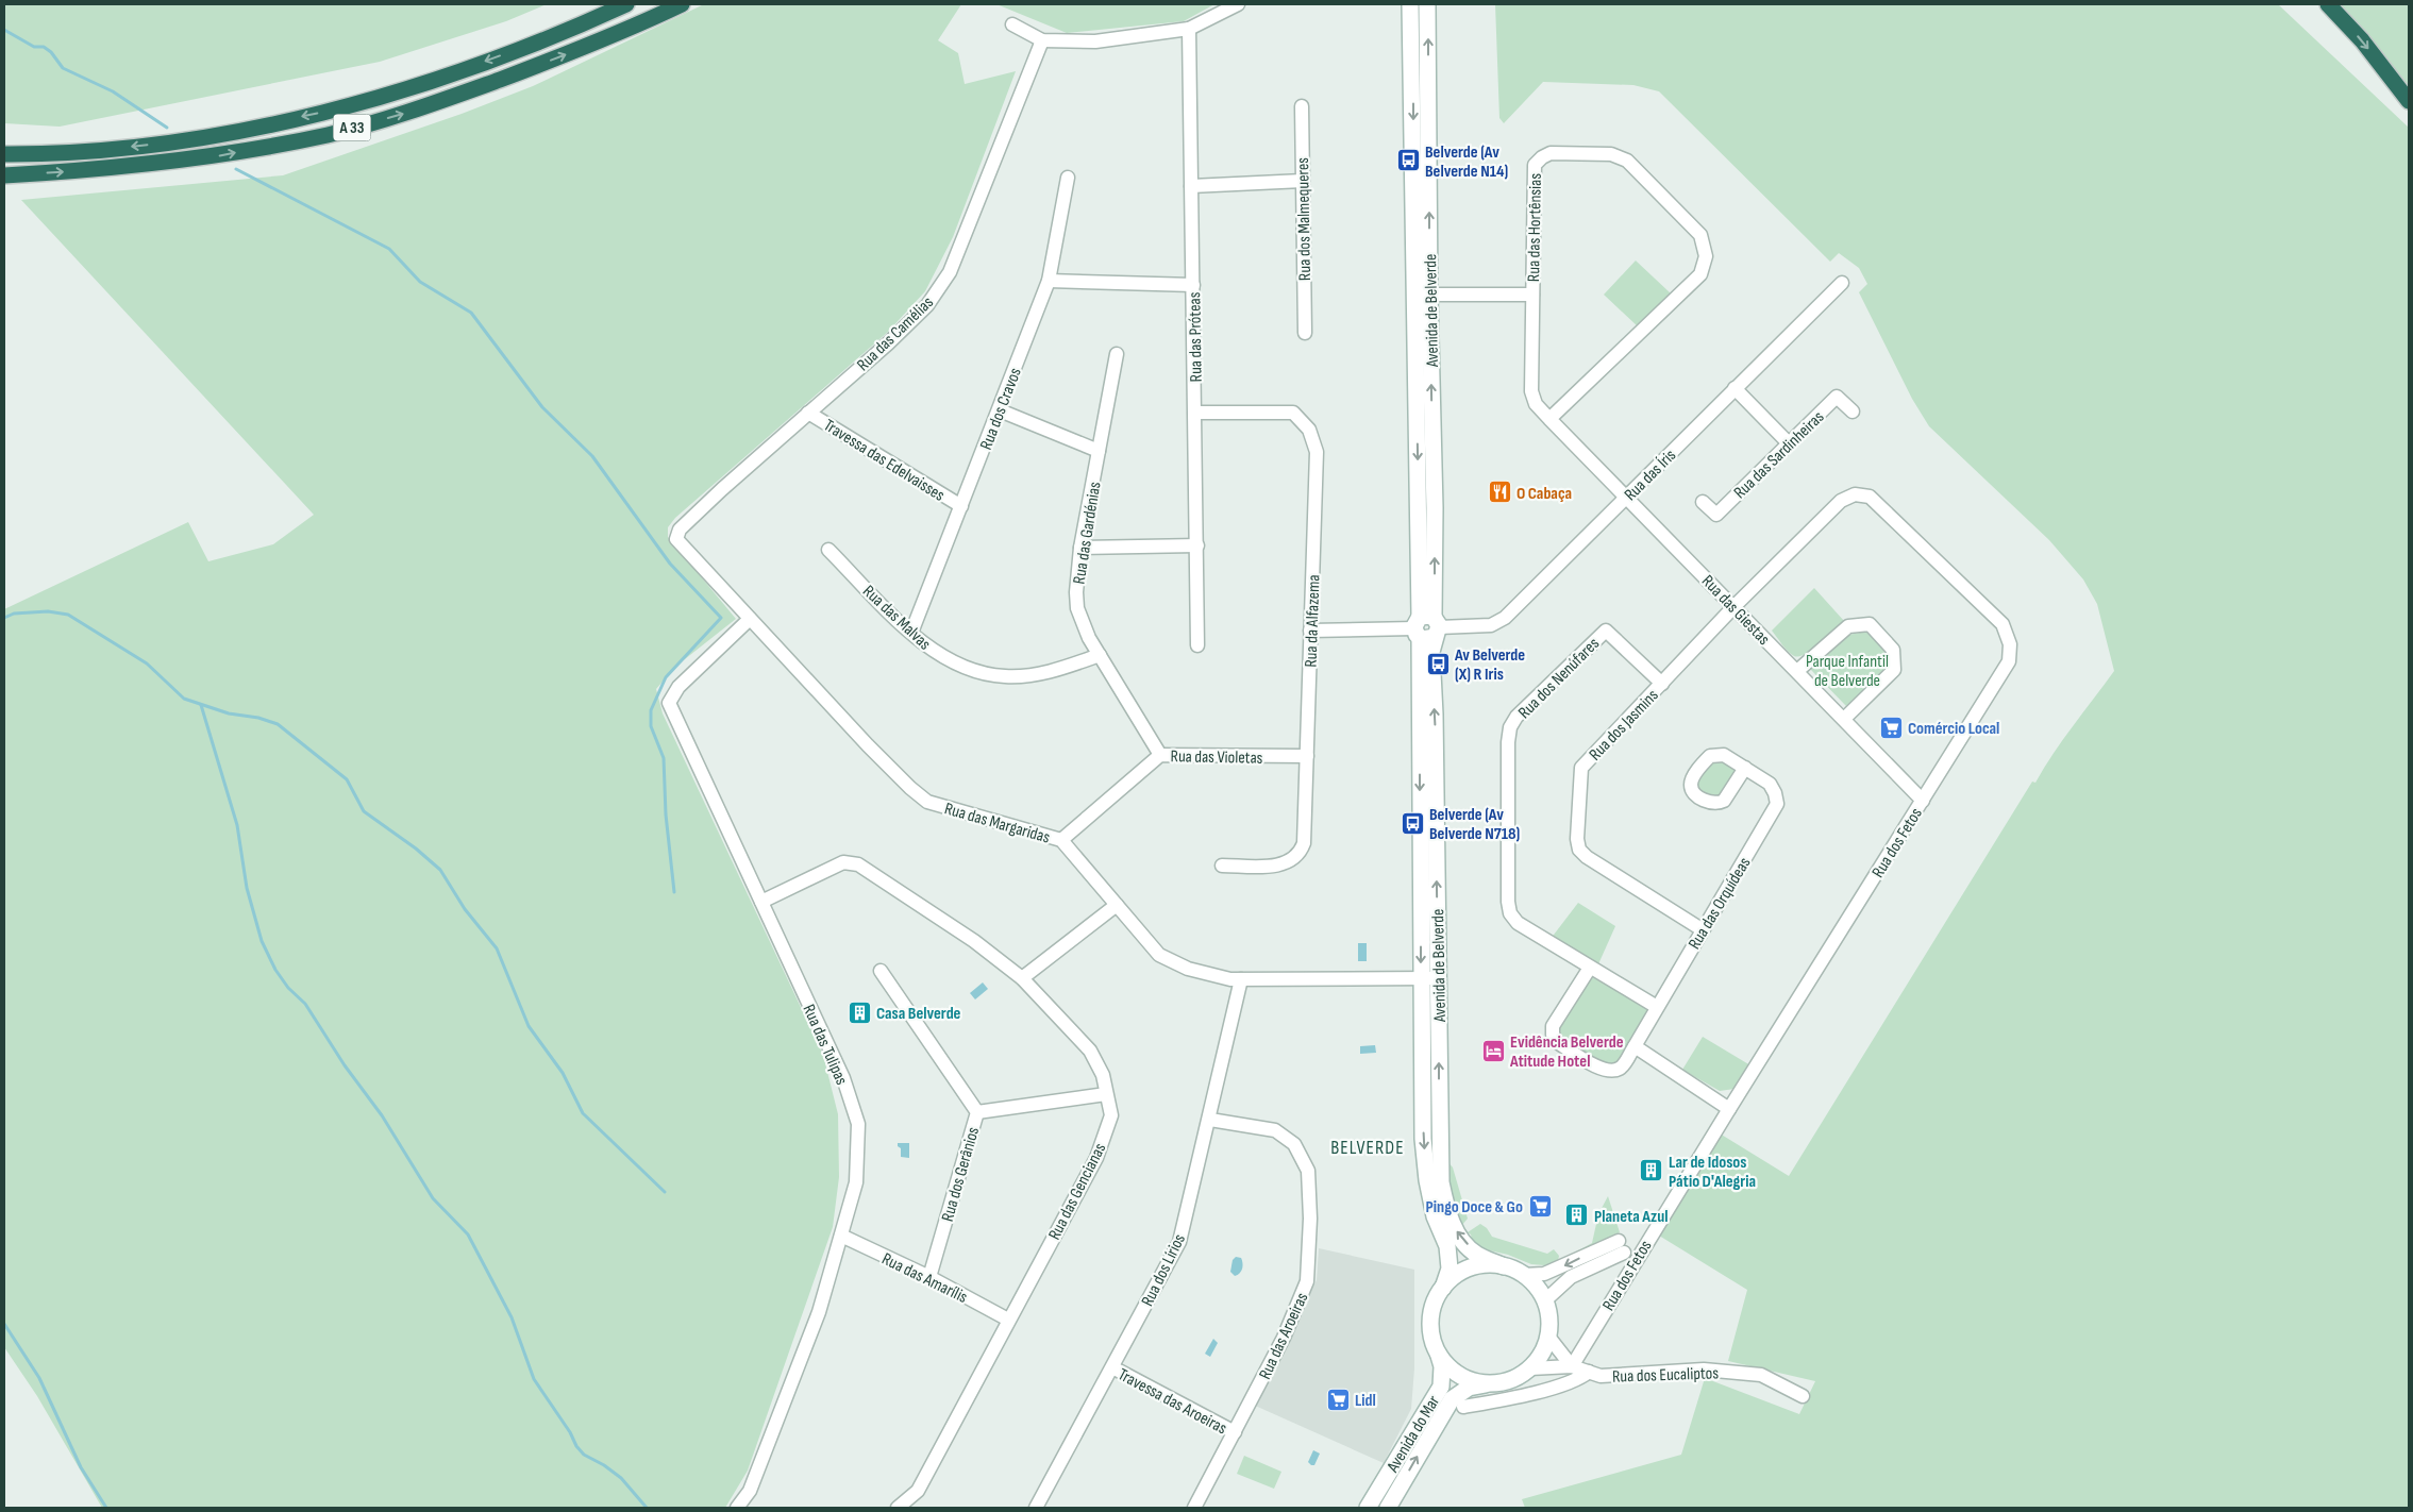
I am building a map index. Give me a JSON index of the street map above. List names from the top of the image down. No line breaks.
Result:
{"streets":{"highway":["A 33"],"main road":["Avenida de Belverde","Avenida do Mar"],"street":["Rua dos Malmequeres","Rua das Hortênsias","Rua das Camélias","Rua das Próteas","Rua dos Cravos","Rua das Sardinheiras","Travessa das Edelvaisses","Rua das Íris","Rua das Gardénias","Rua das Giestas","Rua das Malvas","Rua da Alfazema","Rua dos Nenúfares","Rua dos Jasmins","Rua das Violetas","Rua das Margaridas","Rua dos Fetos","Rua das Orquídeas","Rua das Tulipas","Rua dos Gerânios","Rua das Gencianas","Rua dos Lírios","Rua das Amarílis","Rua das Aroeiras","Rua dos Eucaliptos","Travessa das Aroeiras"]},"crossings":[["Rua das Hortênsias","Rua das Giestas"],["Avenida de Belverde","Rua das Íris"],["Avenida de Belverde","Rua das Margaridas"],["Avenida de Belverde","Rua dos Fetos"],["Avenida de Belverde","Rua dos Eucaliptos"],["Avenida de Belverde","Avenida do Mar"],["Rua das Camélias","Travessa das Edelvaisses"],["Rua das Camélias","Rua das Margaridas"],["Rua das Próteas","Rua da Alfazema"],["Rua dos Cravos","Travessa das Edelvaisses"],["Rua dos Cravos","Rua das Malvas"],["Rua das Íris","Rua das Giestas"],["Rua das Íris","Rua da Alfazema"],["Rua das Gardénias","Rua das Malvas"],["Rua das Gardénias","Rua das Violetas"],["Rua das Giestas","Rua dos Jasmins"],["Rua das Giestas","Rua dos Fetos"],["Rua da Alfazema","Rua das Violetas"],["Rua dos Nenúfares","Rua dos Jasmins"],["Rua dos Nenúfares","Rua das Orquídeas"],["Rua dos Jasmins","Rua dos Fetos"],["Rua dos Jasmins","Rua das Orquídeas"],["Rua das Violetas","Rua das Margaridas"],["Rua das Margaridas","Rua das Tulipas"],["Rua das Margaridas","Rua dos Lírios"],["Rua dos Fetos","Rua dos Eucaliptos"],["Rua dos Fetos","Avenida do Mar"],["Rua das Tulipas","Rua das Gencianas"],["Rua das Tulipas","Rua das Amarílis"],["Rua dos Gerânios","Rua das Amarílis"],["Rua das Gencianas","Rua das Amarílis"],["Rua dos Lírios","Rua das Aroeiras"],["Rua dos Lírios","Travessa das Aroeiras"],["Rua das Aroeiras","Travessa das Aroeiras"],["Rua dos Eucaliptos","Avenida do Mar"]],"districts":["BELVERDE"],"parks":["Parque Infantil de Belverde"],"places":{"bus stop":["Belverde (Av Belverde N14)","Av Belverde (X) R Iris","Belverde (Av Belverde N718)"],"restaurant":["O Cabaça"],"supermarket":["Comércio Local","Pingo Doce & Go","Lidl"],"building":["Casa Belverde","Lar de Idosos Pátio D'Alegria","Planeta Azul"],"hotel":["Evidência Belverde Atitude Hotel"]}}
